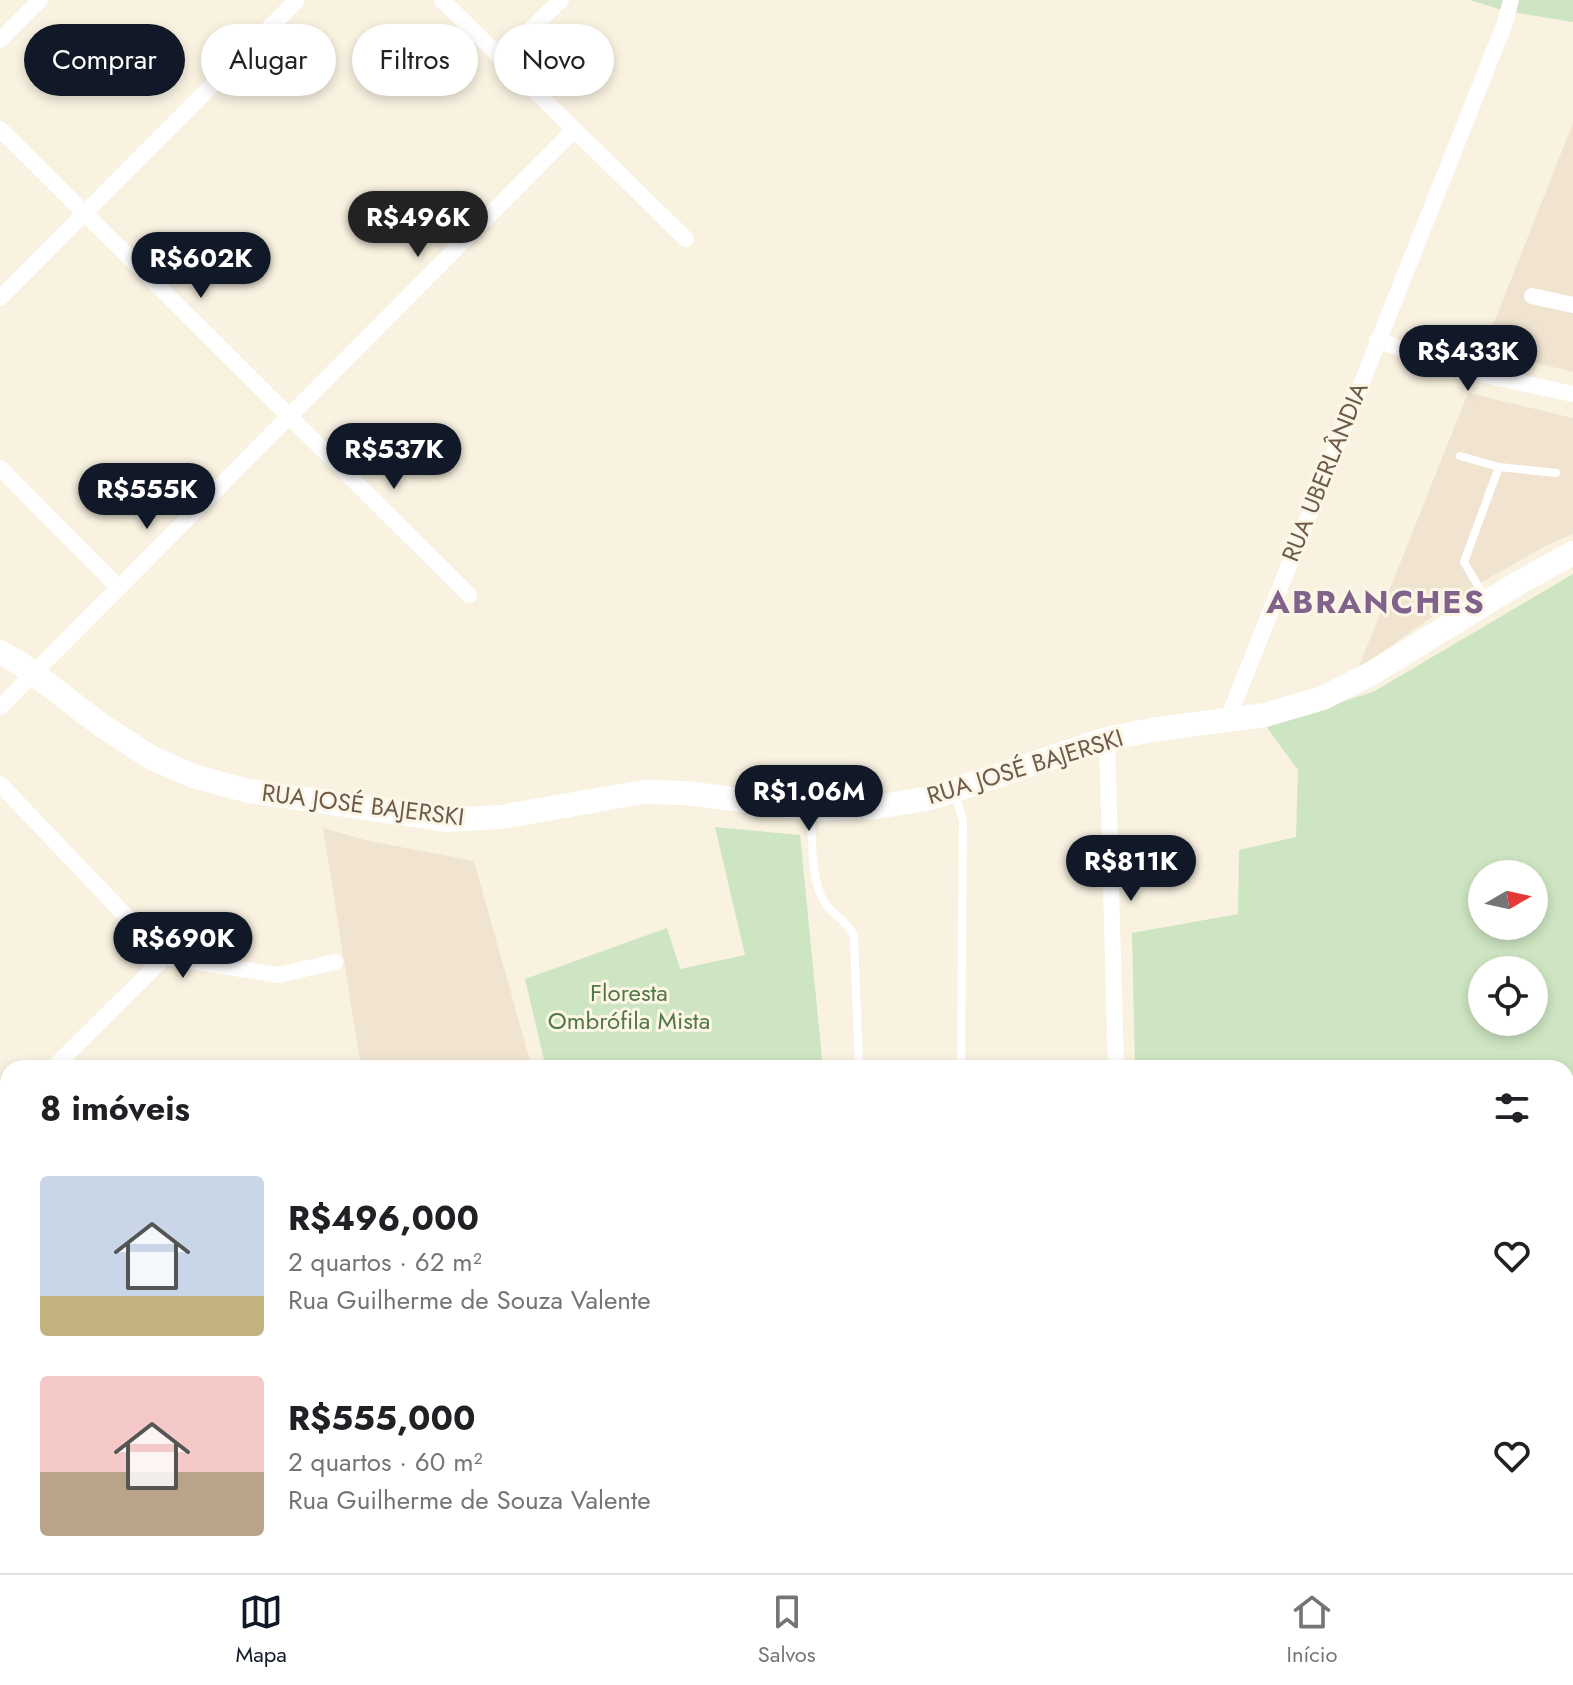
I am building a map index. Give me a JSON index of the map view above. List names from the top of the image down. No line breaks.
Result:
{"streets":{"main road":["RUA JOSÉ BAJERSKI"],"street":["RUA UBERLÂNDIA"]},"crossings":[["RUA UBERLÂNDIA","RUA JOSÉ BAJERSKI"]],"districts":["ABRANCHES"],"parks":["Floresta Ombrófila Mista"],"north":"right","page":{"chip":["Comprar","Alugar","Filtros","Novo"],"price":["R$496K","R$602K","R$433K","R$537K","R$555K","R$1.06M","R$811K","R$690K"],"heading":"8 imóveis","list":[{"name":"R$496,000","note":"2 quartos · 62 m² · Rua Guilherme de Souza Valente"},{"name":"R$555,000","note":"2 quartos · 60 m² · Rua Guilherme de Souza Valente"}],"tabs":["Mapa","Salvos","Início"]}}
